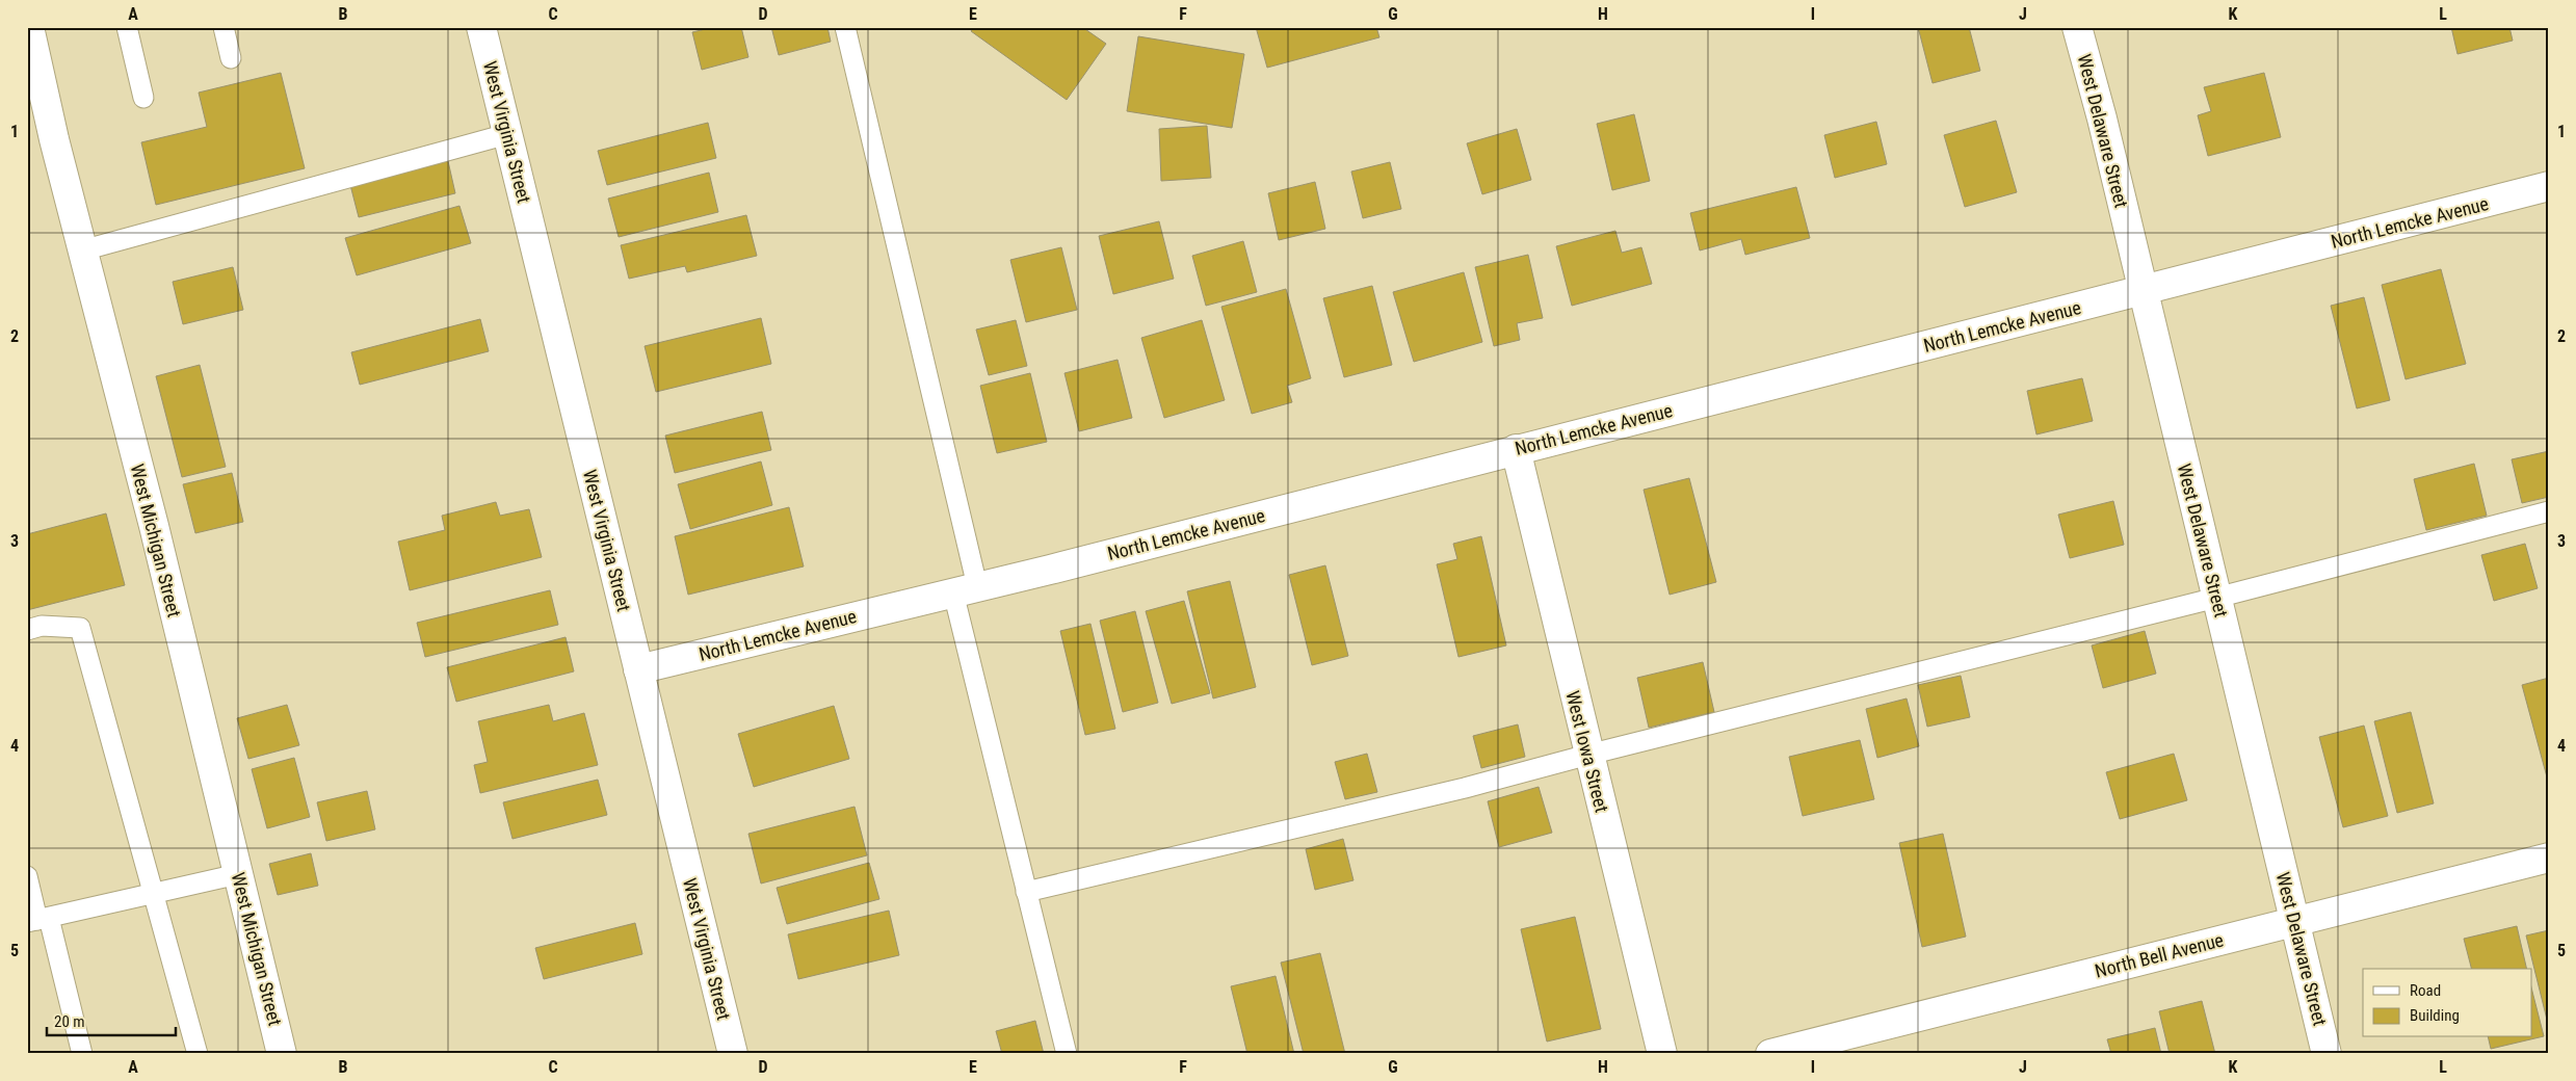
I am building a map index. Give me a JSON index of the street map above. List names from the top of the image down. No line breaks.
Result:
{"streets":{"street":["West Delaware Street","West Virginia Street","North Lemcke Avenue","West Michigan Street","West Iowa Street","North Bell Avenue"]},"crossings":[["West Delaware Street","North Lemcke Avenue"],["West Delaware Street","North Bell Avenue"],["West Virginia Street","North Lemcke Avenue"],["North Lemcke Avenue","West Iowa Street"]],"legend":["Road","Building"],"scale_bar":"20 m","grid":{"columns":["A","B","C","D","E","F","G","H","I","J","K","L"],"rows":["1","2","3","4","5"]}}
